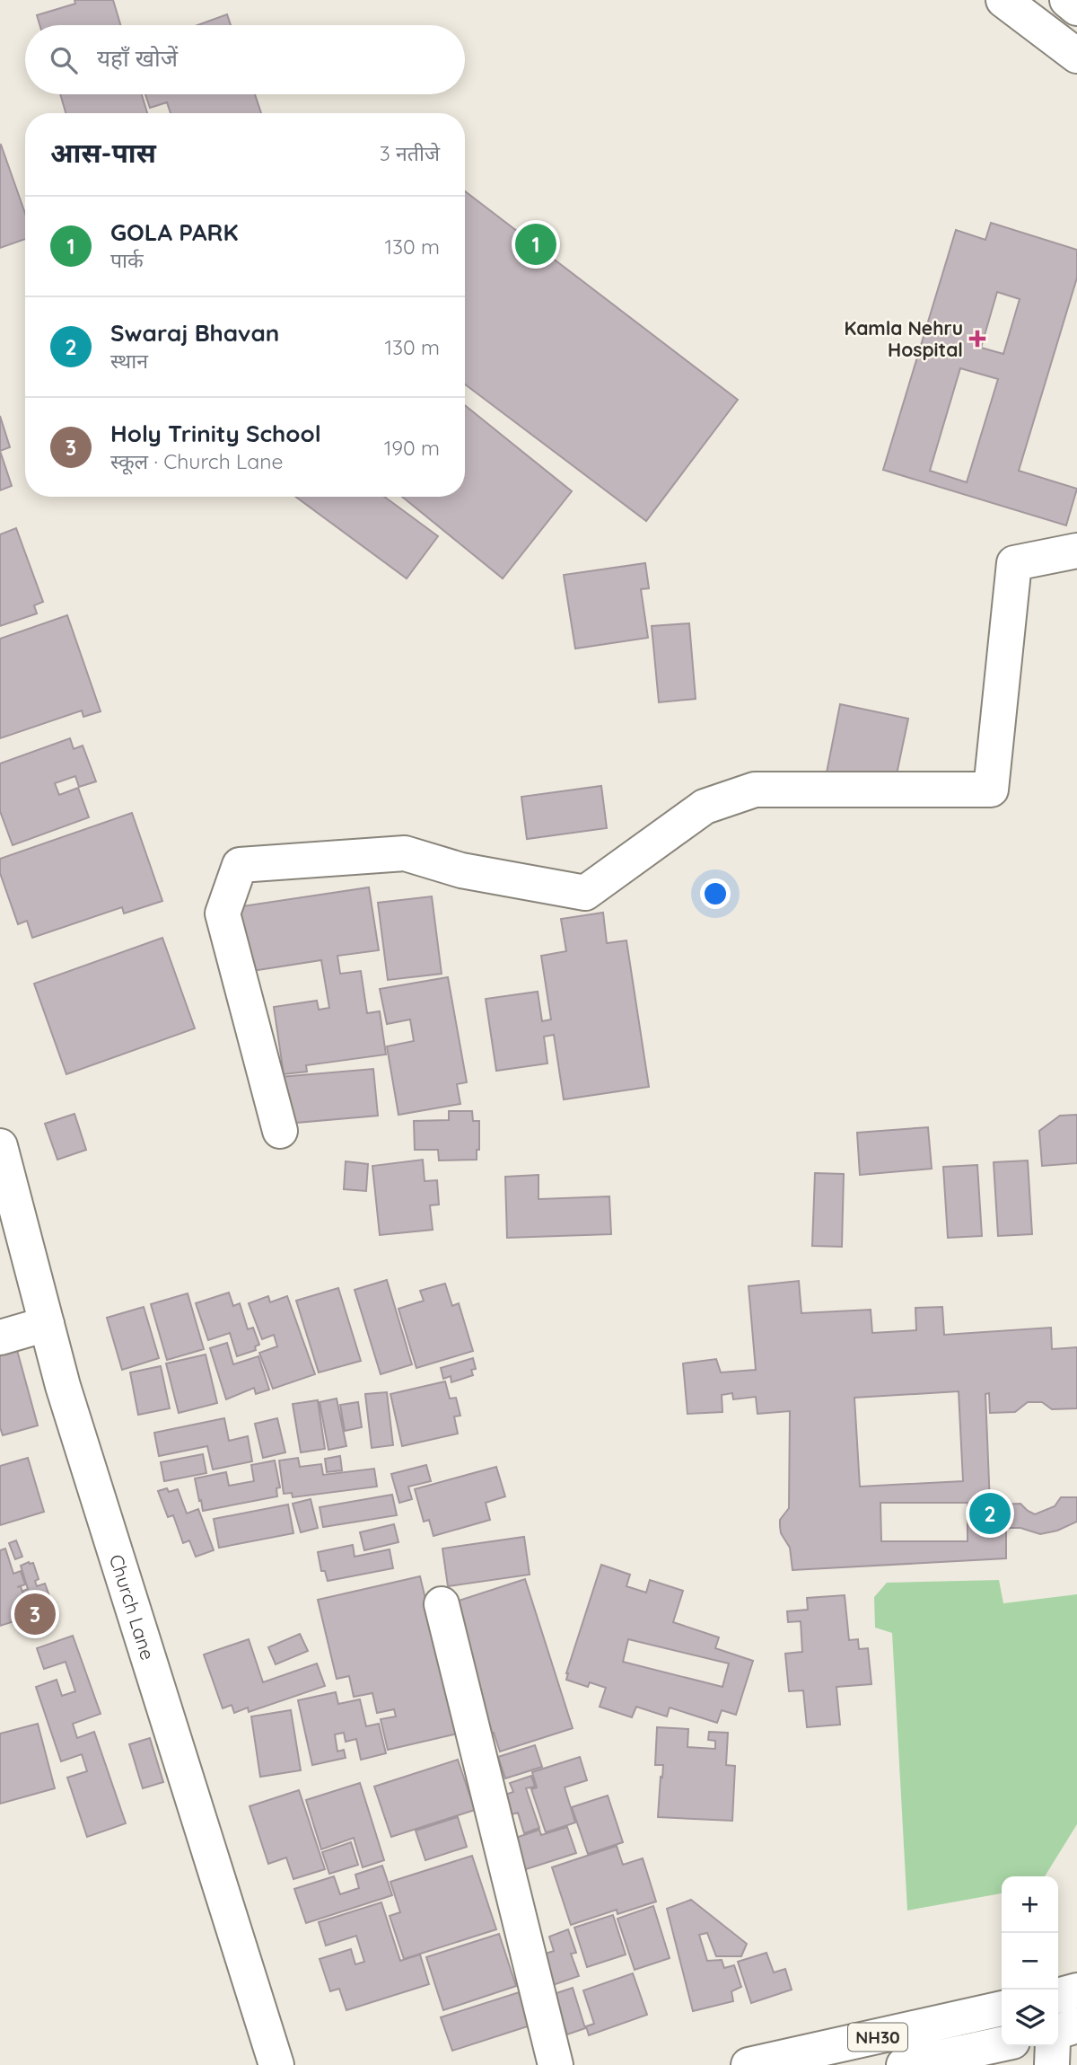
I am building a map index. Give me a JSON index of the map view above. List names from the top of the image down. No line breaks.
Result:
{"streets":{"main road":["Church Lane","NH30"]},"places":{"health":["Kamla Nehru Hospital"]},"page":{"search":"यहाँ खोजें","heading":["आस-पास","3 नतीजे"],"list":[{"mark":"1","name":"GOLA PARK","note":"पार्क","value":"130 m"},{"mark":"2","name":"Swaraj Bhavan","note":"स्थान","value":"130 m"},{"mark":"3","name":"Holy Trinity School","note":"स्कूल · Church Lane","value":"190 m"}],"pins":["1","2","3"],"map_buttons":["+","−"]}}
